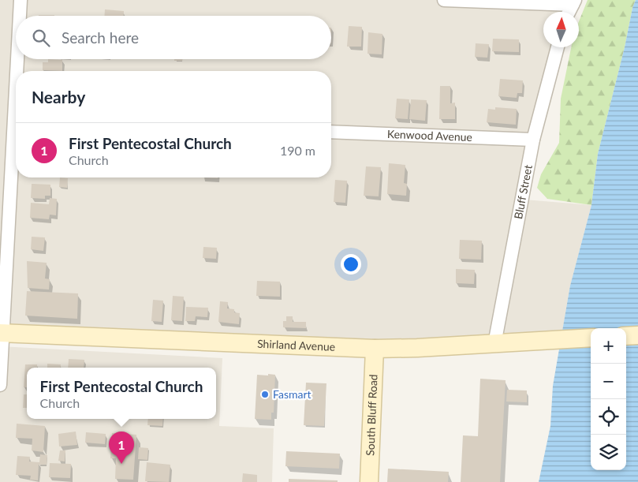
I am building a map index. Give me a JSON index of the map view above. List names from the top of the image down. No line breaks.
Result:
{"streets":{"street":["Kenwood Avenue","Bluff Street","Shirland Avenue","South Bluff Road"]},"crossings":[["Kenwood Avenue","Bluff Street"],["Bluff Street","Shirland Avenue"],["Shirland Avenue","South Bluff Road"]],"places":["Fasmart"],"north":"top","page":{"search":"Search here","heading":"Nearby","list":[{"mark":"1","name":"First Pentecostal Church","note":"Church","value":"190 m"}],"map_buttons":["+","−"],"popup":["First Pentecostal Church","Church"],"pins":"1"}}
